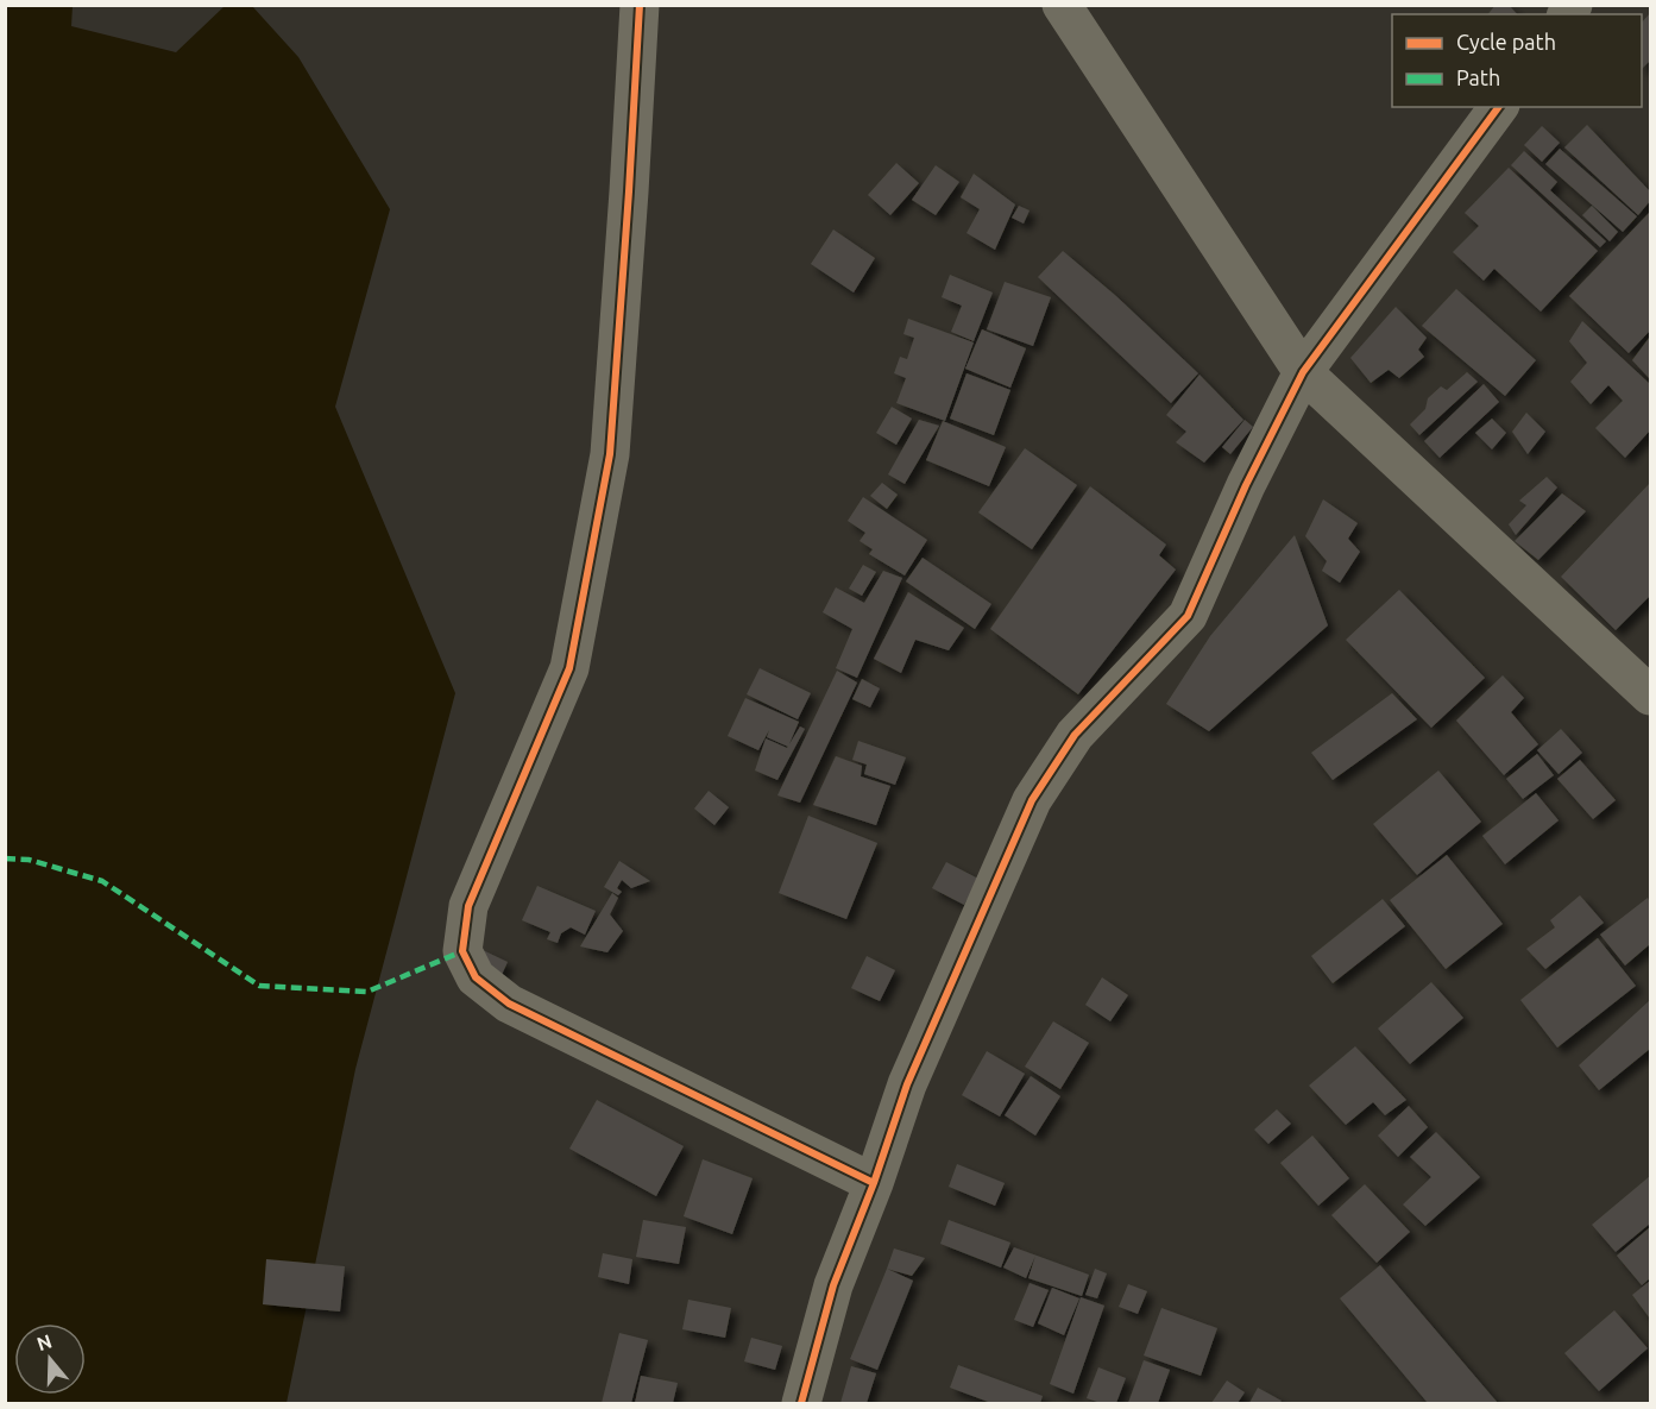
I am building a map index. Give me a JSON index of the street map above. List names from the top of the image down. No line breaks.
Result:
{"legend":["Cycle path","Path"],"north":"top"}
